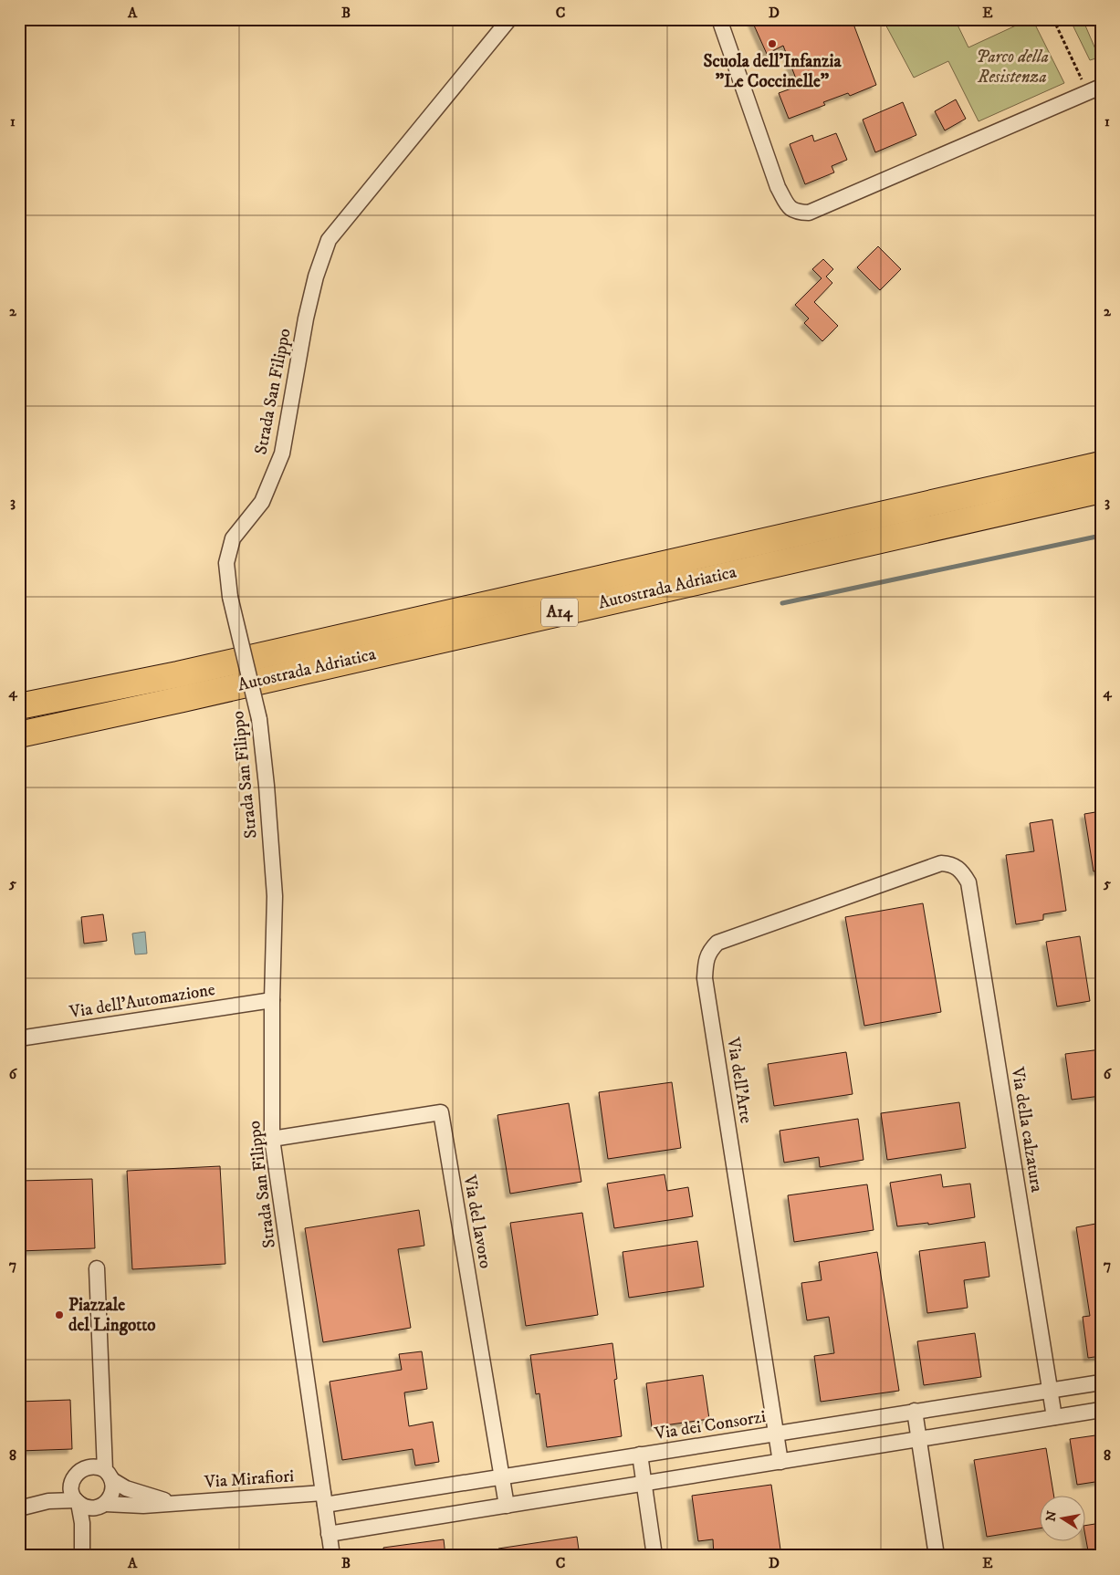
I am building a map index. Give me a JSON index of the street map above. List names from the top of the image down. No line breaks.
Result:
{"streets":{"highway":["Autostrada Adriatica","A14"],"street":["Strada San Filippo","Via dell'Automazione","Via dell'Arte","Via della calzatura","Via del lavoro","Via dei Consorzi","Via Mirafiori"]},"crossings":[["Strada San Filippo","Via dell'Automazione"],["Strada San Filippo","Via del lavoro"],["Strada San Filippo","Via dei Consorzi"],["Strada San Filippo","Via Mirafiori"],["Via dell'Arte","Via della calzatura"],["Via dell'Arte","Via dei Consorzi"],["Via della calzatura","Via dei Consorzi"],["Via del lavoro","Via dei Consorzi"],["Via dei Consorzi","Via Mirafiori"]],"parks":["Parco della Resistenza"],"places":["Scuola dell'Infanzia \"Le Coccinelle\"","Piazzale del Lingotto"],"north":"left","grid":{"columns":["A","B","C","D","E"],"rows":["1","2","3","4","5","6","7","8"]}}
